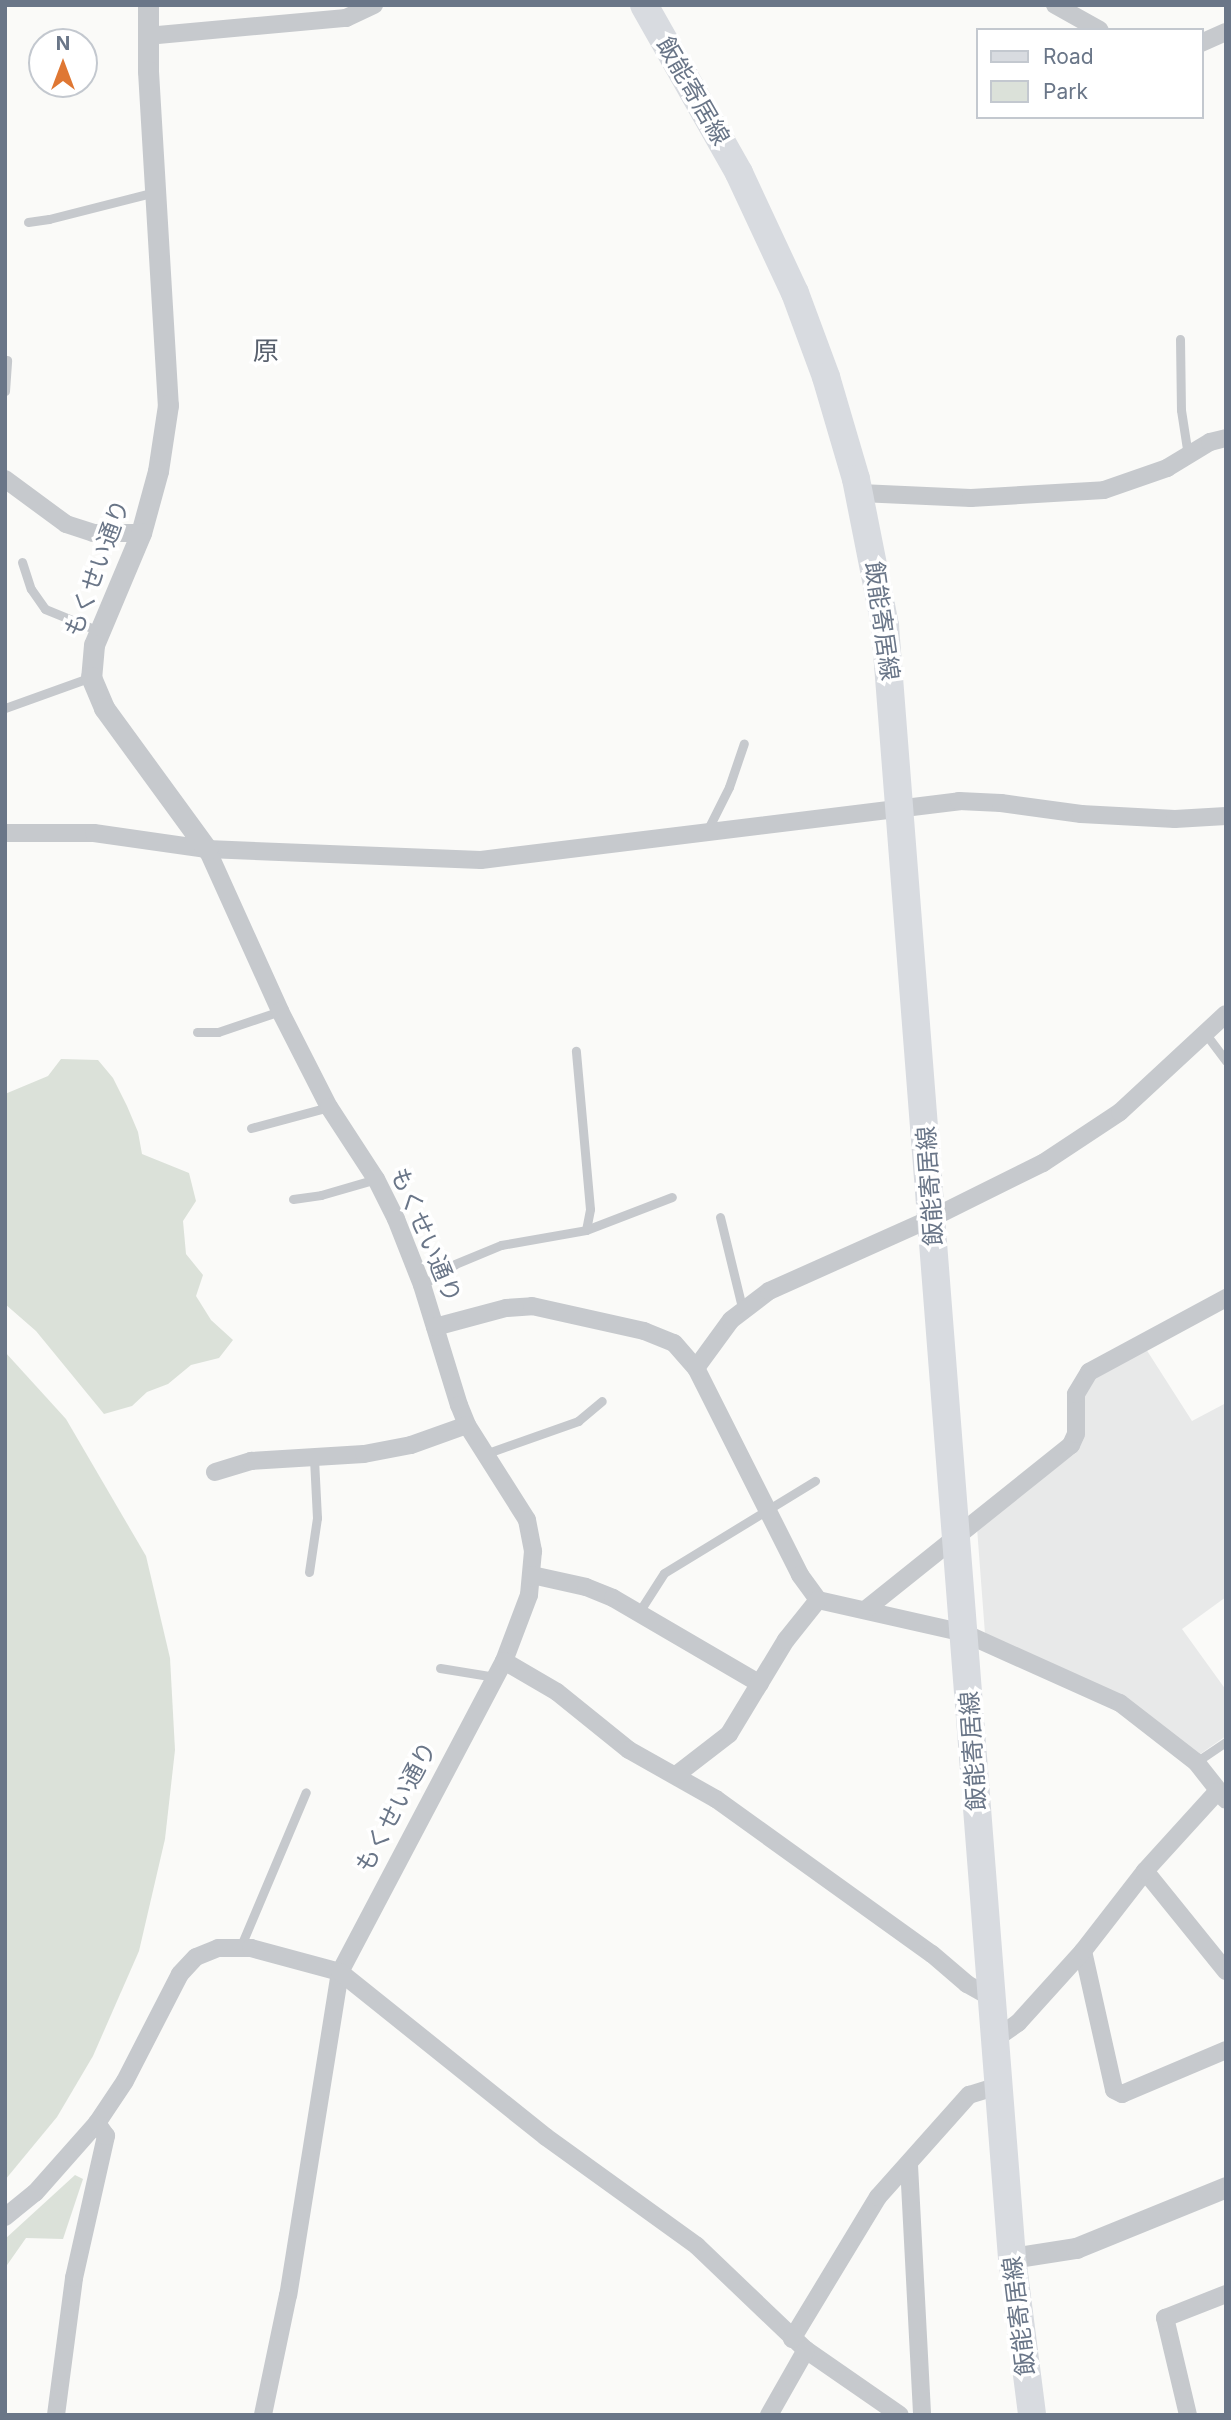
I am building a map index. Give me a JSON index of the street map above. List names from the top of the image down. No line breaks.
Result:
{"streets":{"main road":["飯能寄居線"],"street":["もくせい通り"]},"districts":["原"],"legend":["Road","Park"],"north":"top"}
